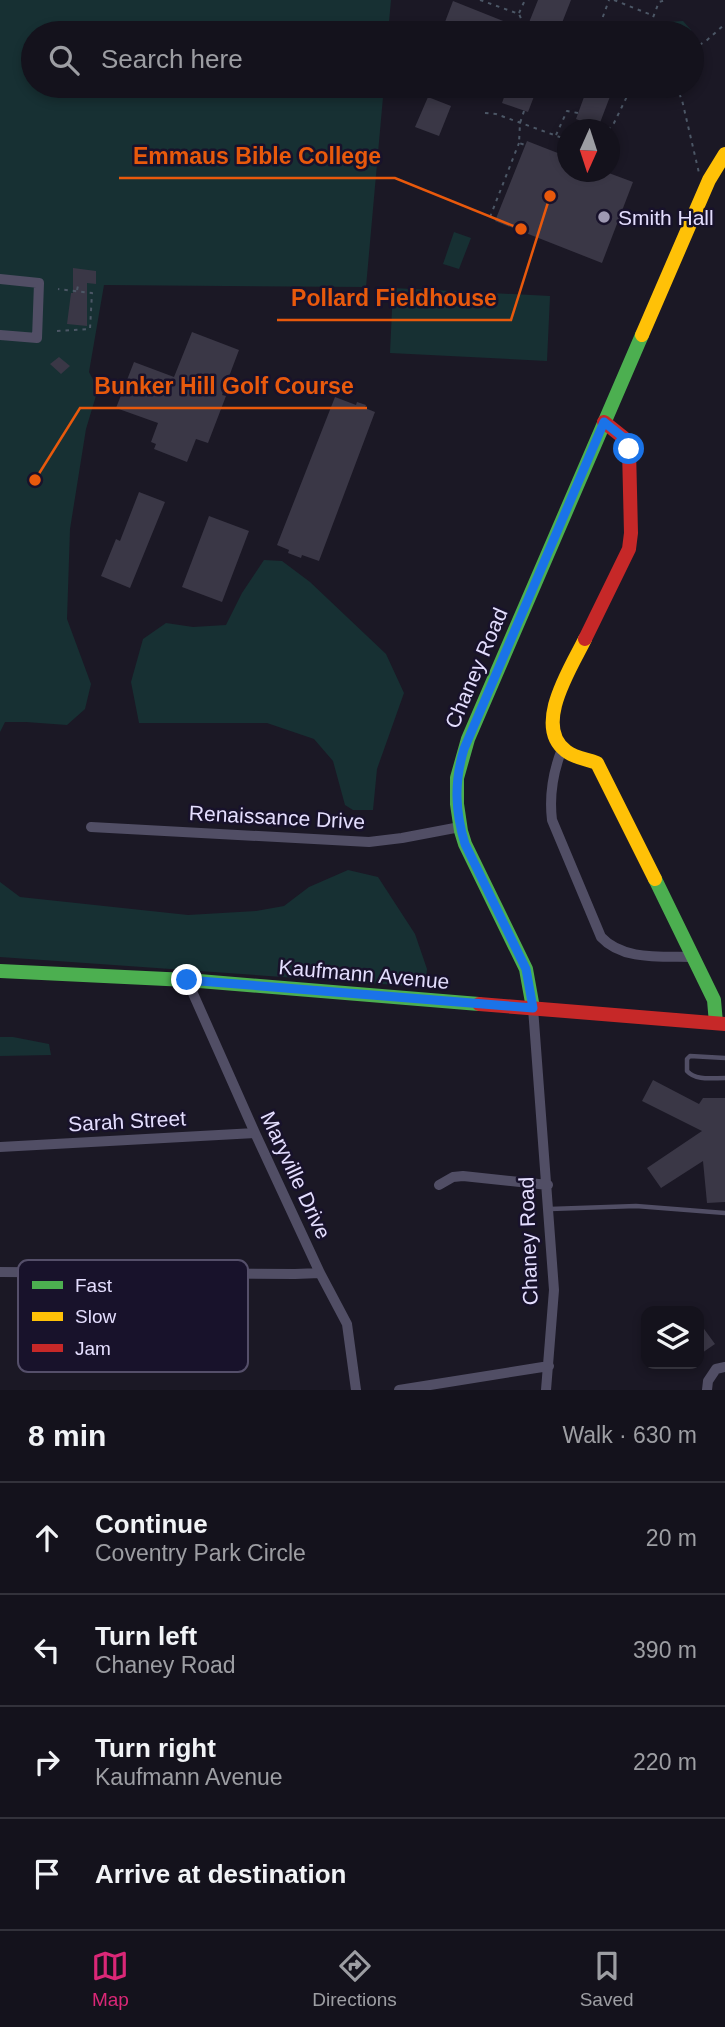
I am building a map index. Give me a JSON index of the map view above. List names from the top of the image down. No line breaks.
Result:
{"streets":{"street":["Chaney Road","Renaissance Drive","Kaufmann Avenue","Sarah Street","Maryville Drive"]},"crossings":[["Chaney Road","Renaissance Drive"],["Chaney Road","Kaufmann Avenue"],["Kaufmann Avenue","Maryville Drive"],["Sarah Street","Maryville Drive"]],"places":["Pollard Fieldhouse","Smith Hall","Emmaus Bible College","Bunker Hill Golf Course"],"legend":["Fast","Slow","Jam"],"north":"bottom","page":{"search":"Search here","heading":["8 min","Walk · 630 m"],"list":[["Continue","Coventry Park Circle","20 m"],["Turn left","Chaney Road","390 m"],["Turn right","Kaufmann Avenue","220 m"],"Arrive at destination"],"nav":["Map","Directions","Saved"]}}
